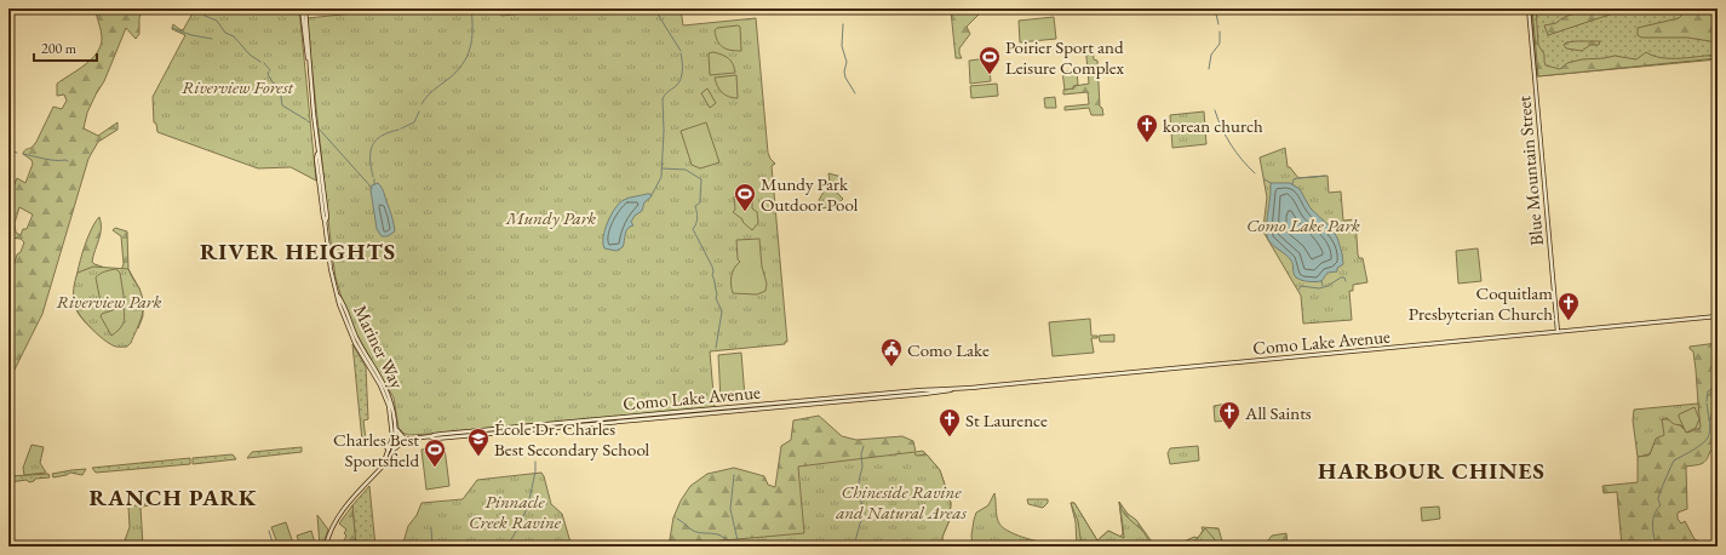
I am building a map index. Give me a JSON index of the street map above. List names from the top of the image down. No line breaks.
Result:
{"streets":{"main road":["Blue Mountain Street","Como Lake Avenue","Mariner Way"]},"crossings":[["Blue Mountain Street","Como Lake Avenue"],["Como Lake Avenue","Mariner Way"]],"districts":["RIVER HEIGHTS","HARBOUR CHINES","RANCH PARK"],"parks":["Riverview Forest","Mundy Park","Como Lake Park","Riverview Park","Chineside Ravine and Natural Areas","Pinnacle Creek Ravine"],"places":{"sports":["Poirier Sport and Leisure Complex","Mundy Park Outdoor Pool","Charles Best Sportsfield"],"church":["korean church","Coquitlam Presbyterian Church","All Saints","St Laurence"],"public building":["Como Lake"],"school or university":["École Dr. Charles Best Secondary School"]},"scale_bar":"200 m"}
